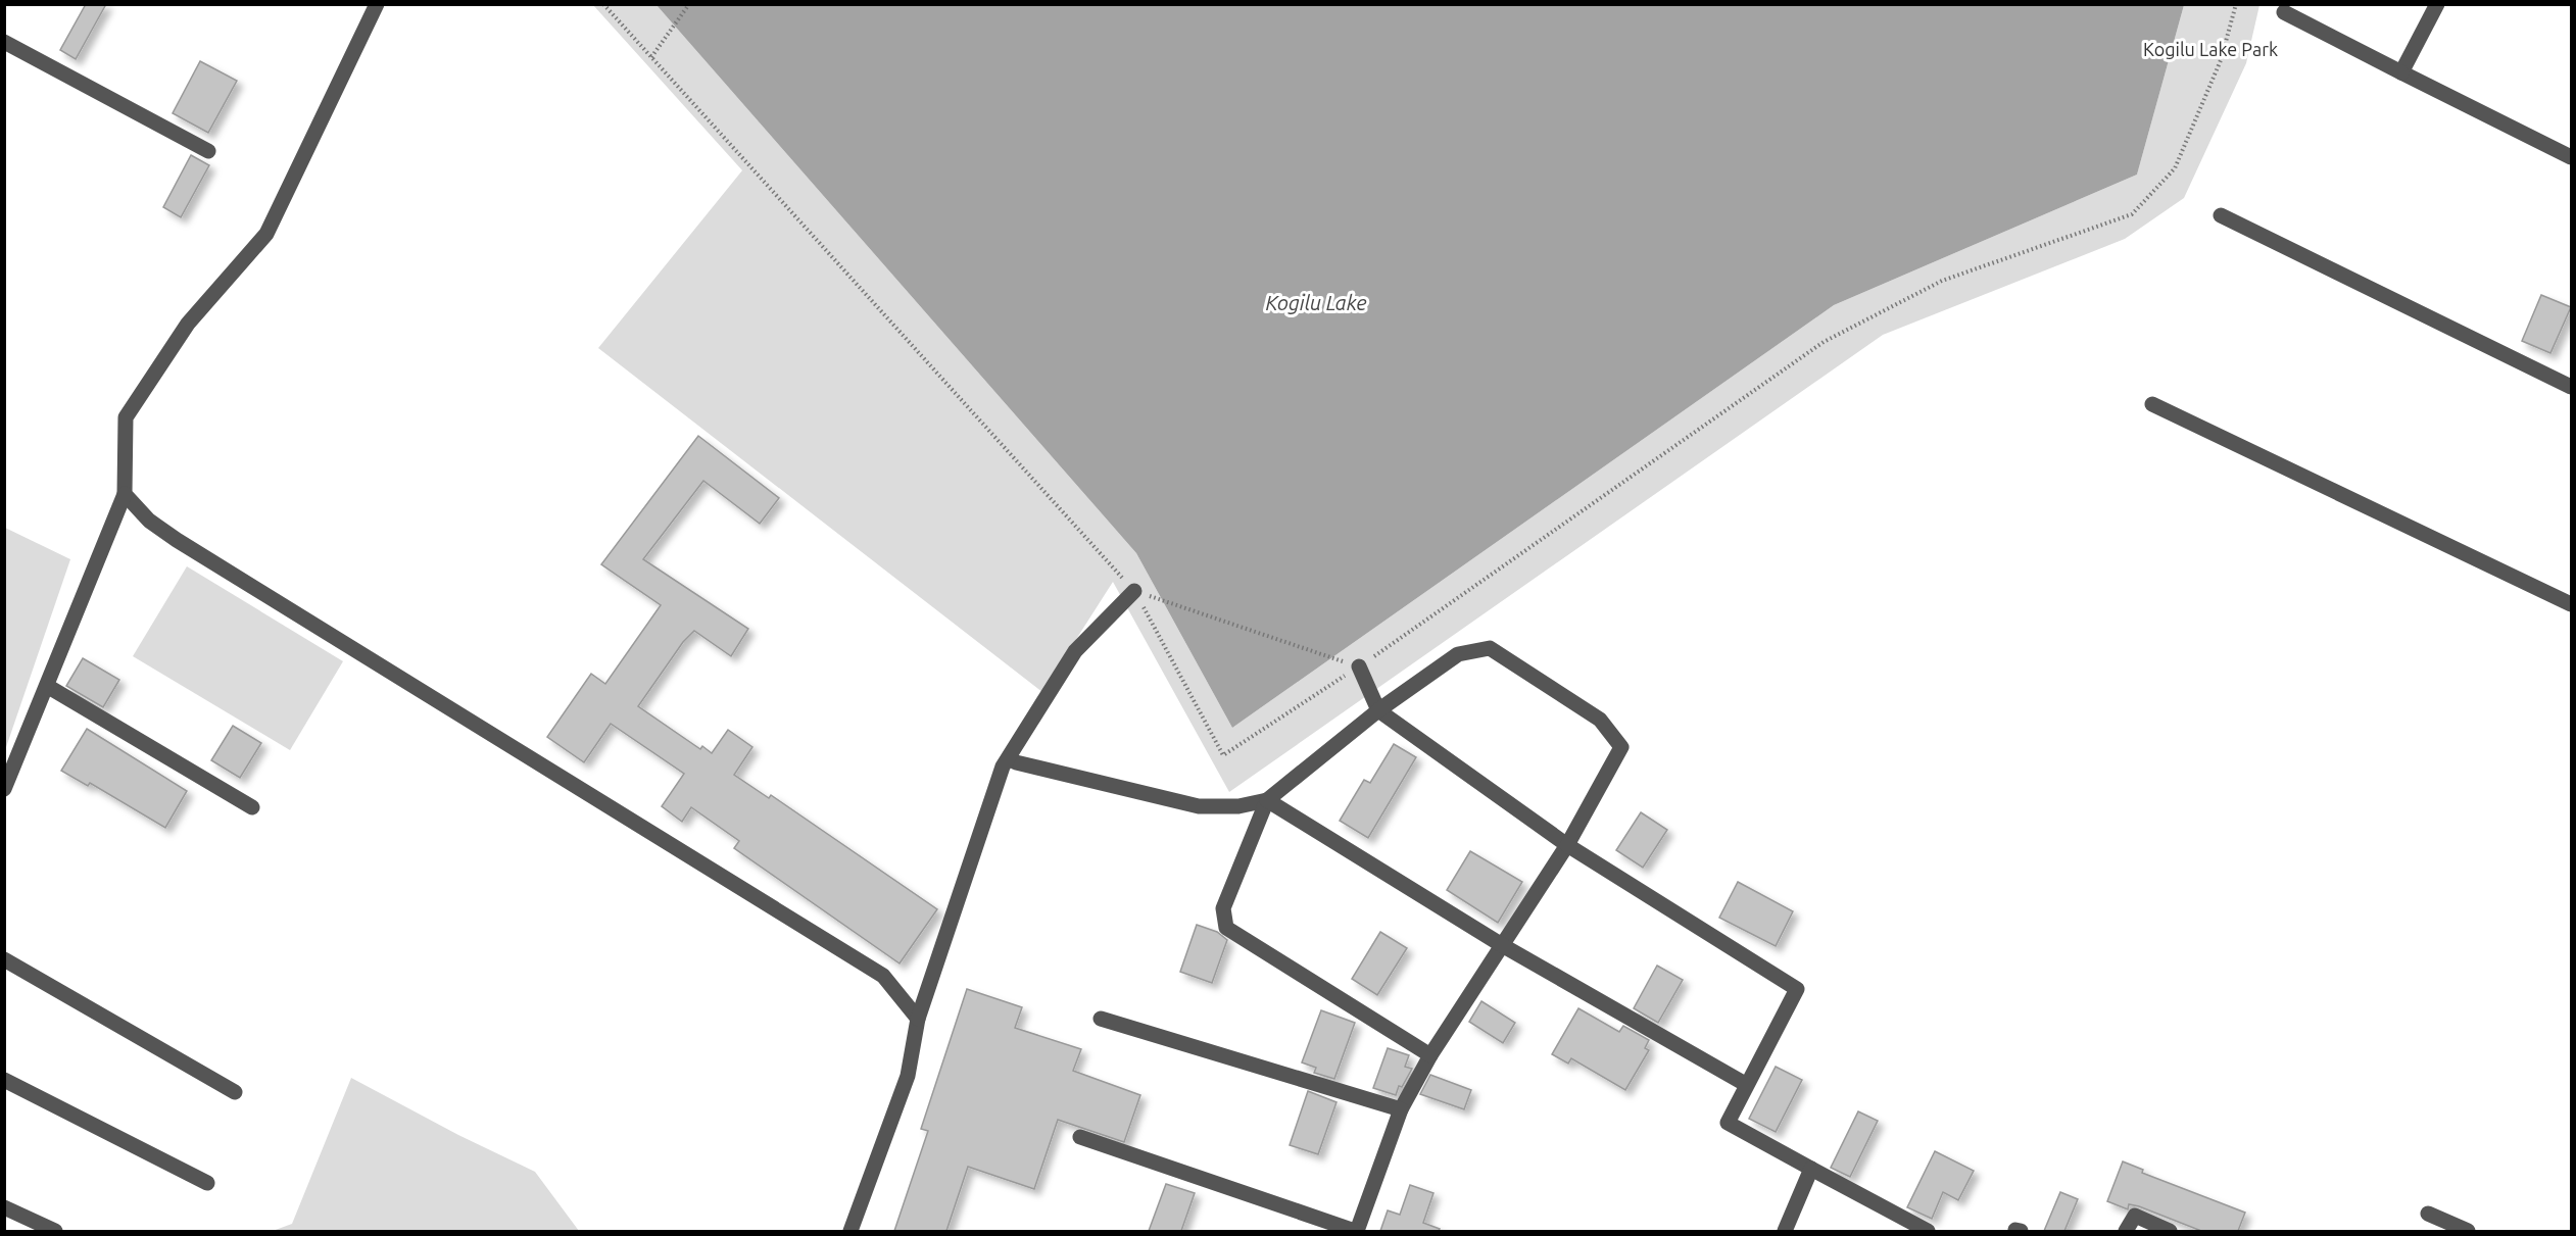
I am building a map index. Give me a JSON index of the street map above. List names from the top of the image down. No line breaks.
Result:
{"water":["Kogilu Lake"],"parks":["Kogilu Lake Park"]}
